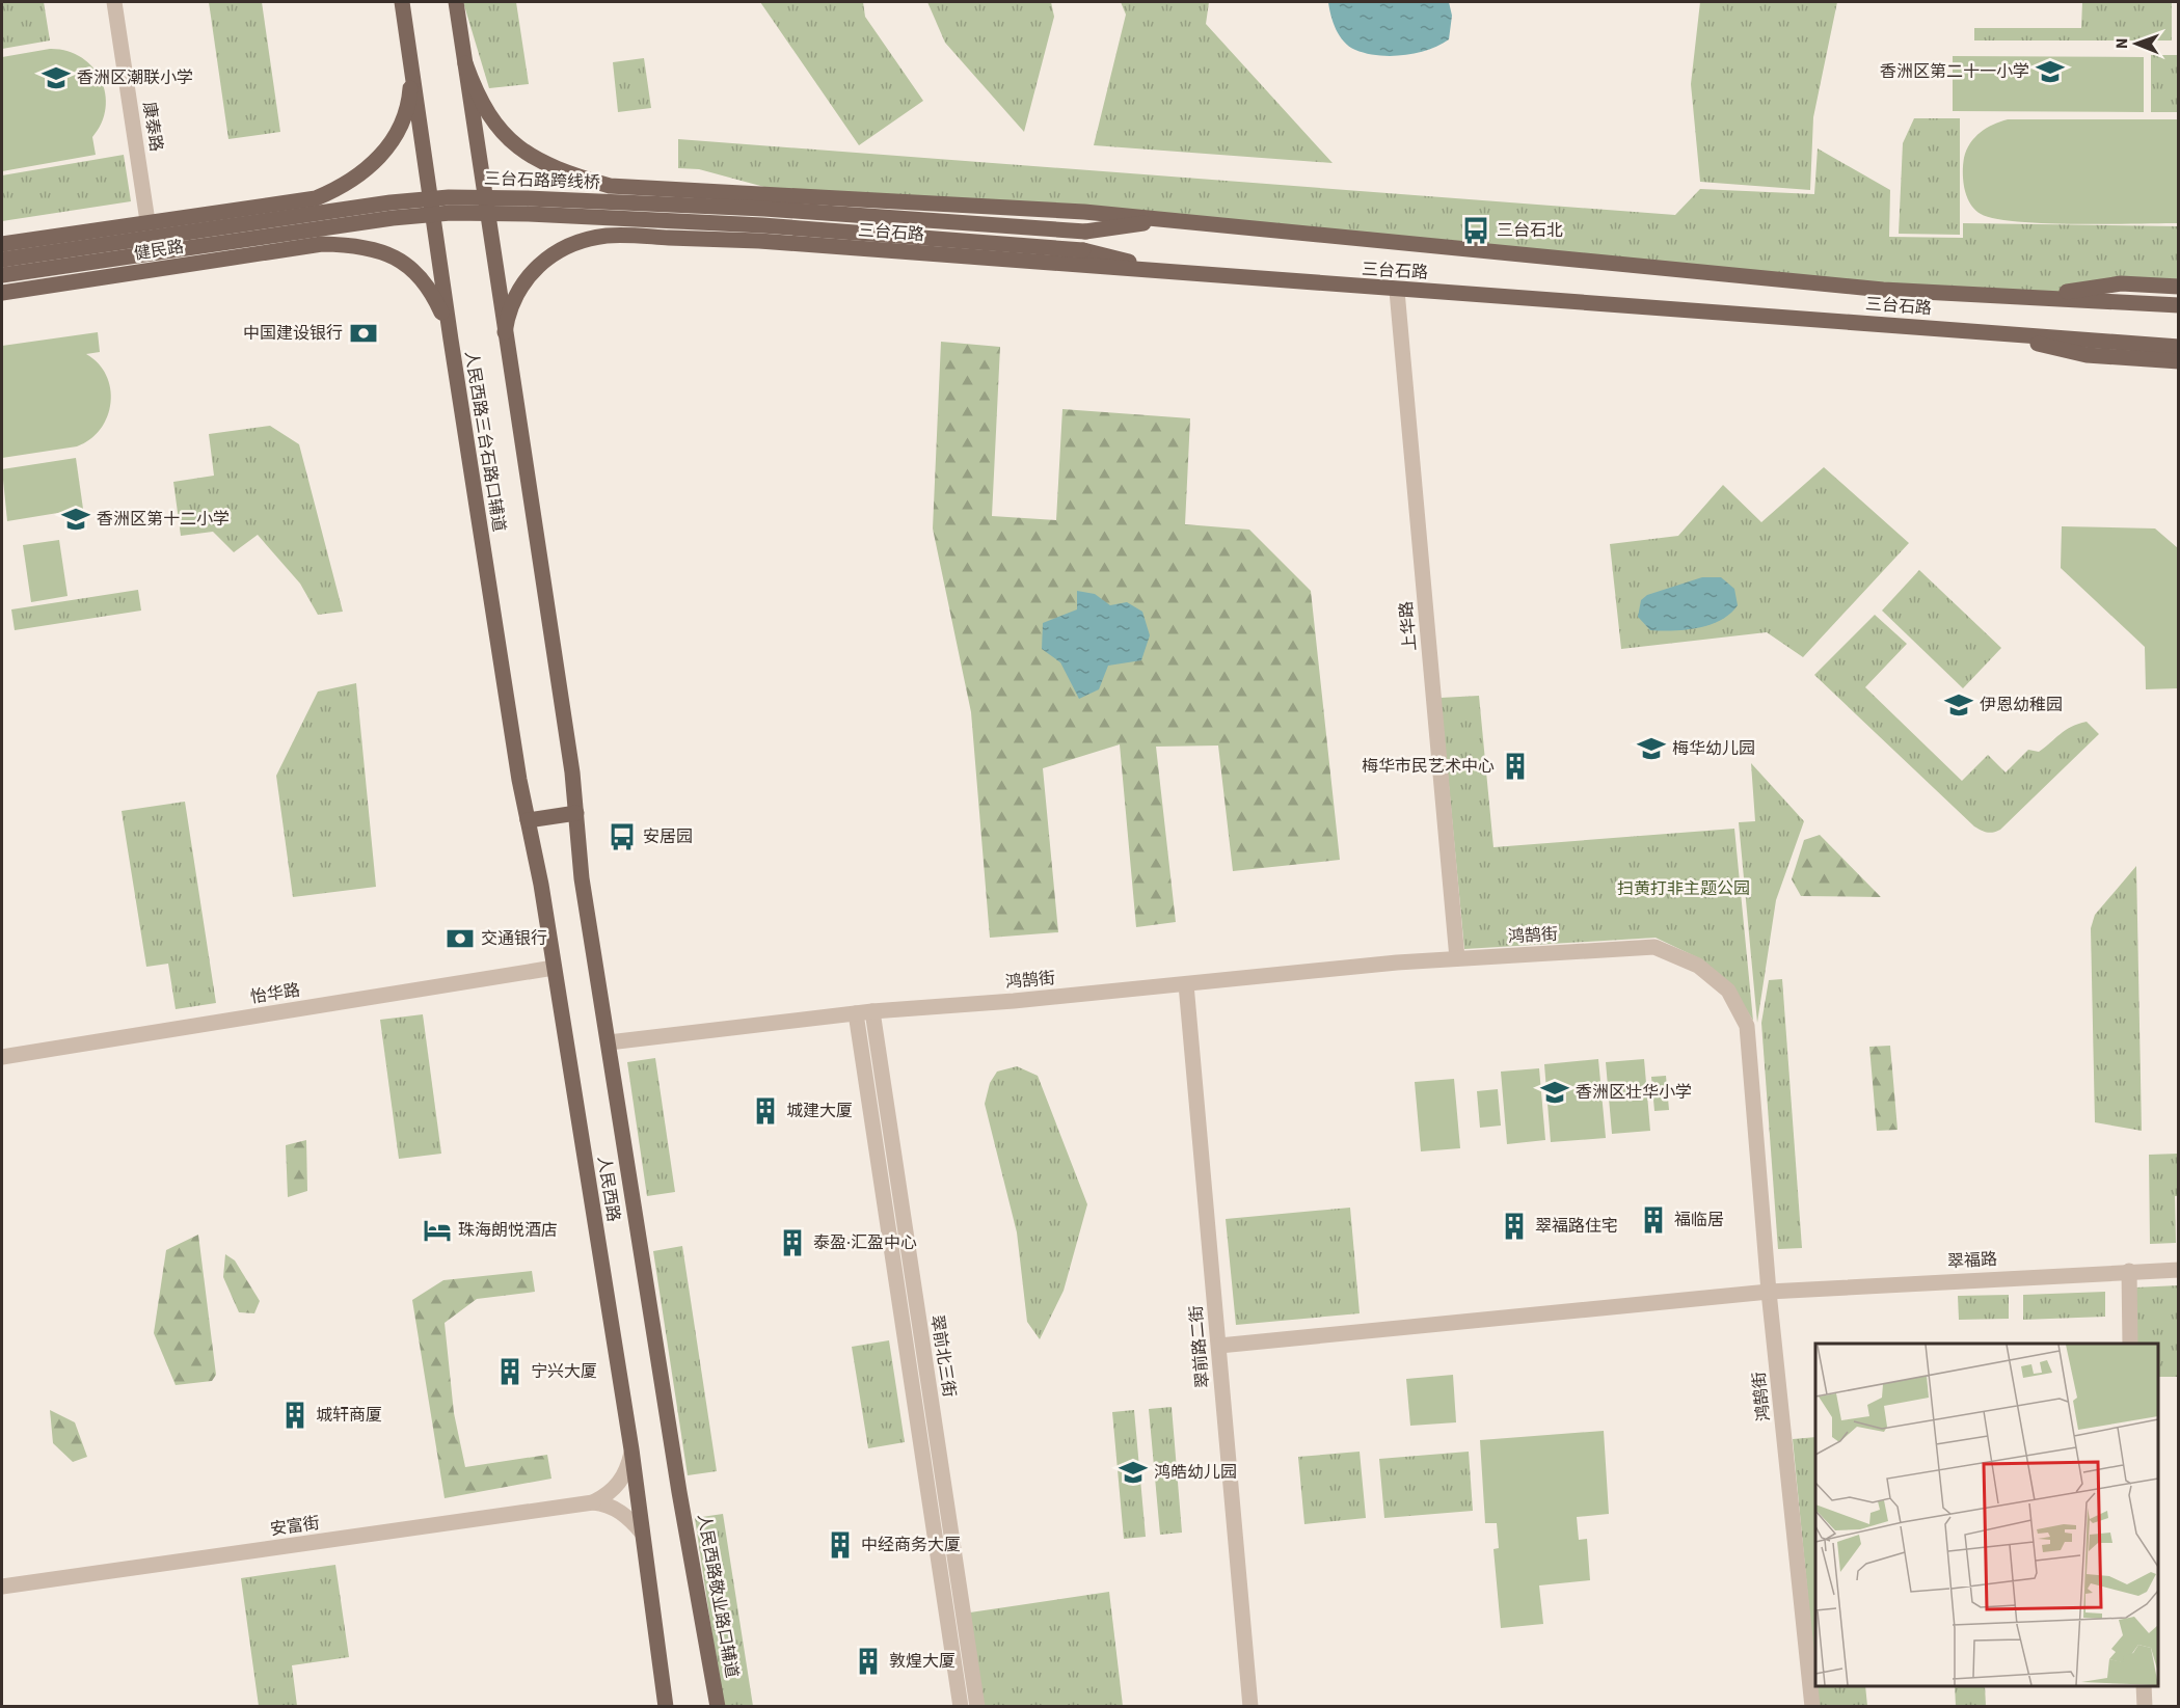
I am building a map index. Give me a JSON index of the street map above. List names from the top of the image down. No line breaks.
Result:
{"streets":{"main road":["三台石路跨线桥","三台石路","健民路","人民西路三台石路口辅道","人民西路","人民西路敬业路口辅道"],"street":["康泰路","上华路","鸿鹄街","怡华路","翠福路","翠前路二街","翠前北三街","安富街"]},"crossings":[["康泰路","健民路"],["三台石路跨线桥","三台石路"],["三台石路","上华路"],["健民路","人民西路三台石路口辅道"],["人民西路三台石路口辅道","人民西路"],["上华路","鸿鹄街"],["鸿鹄街","人民西路"],["鸿鹄街","翠福路"],["鸿鹄街","翠前路二街"],["鸿鹄街","翠前北三街"],["怡华路","人民西路"],["人民西路","安富街"],["人民西路","人民西路敬业路口辅道"],["翠福路","翠前路二街"]],"parks":["扫黄打非主题公园"],"places":{"school or university":["香洲区第二十一小学","香洲区潮联小学","香洲区第十二小学","伊恩幼稚园","梅华幼儿园","香洲区壮华小学","鸿皓幼儿园"],"bus stop":["三台石北","安居园"],"bank":["中国建设银行","交通银行"],"building":["梅华市民艺术中心","城建大厦","福临居","翠福路住宅","泰盈·汇盈中心","宁兴大厦","城轩商厦","中经商务大厦","敦煌大厦"],"hotel":["珠海朗悦酒店"]},"north":"left"}
